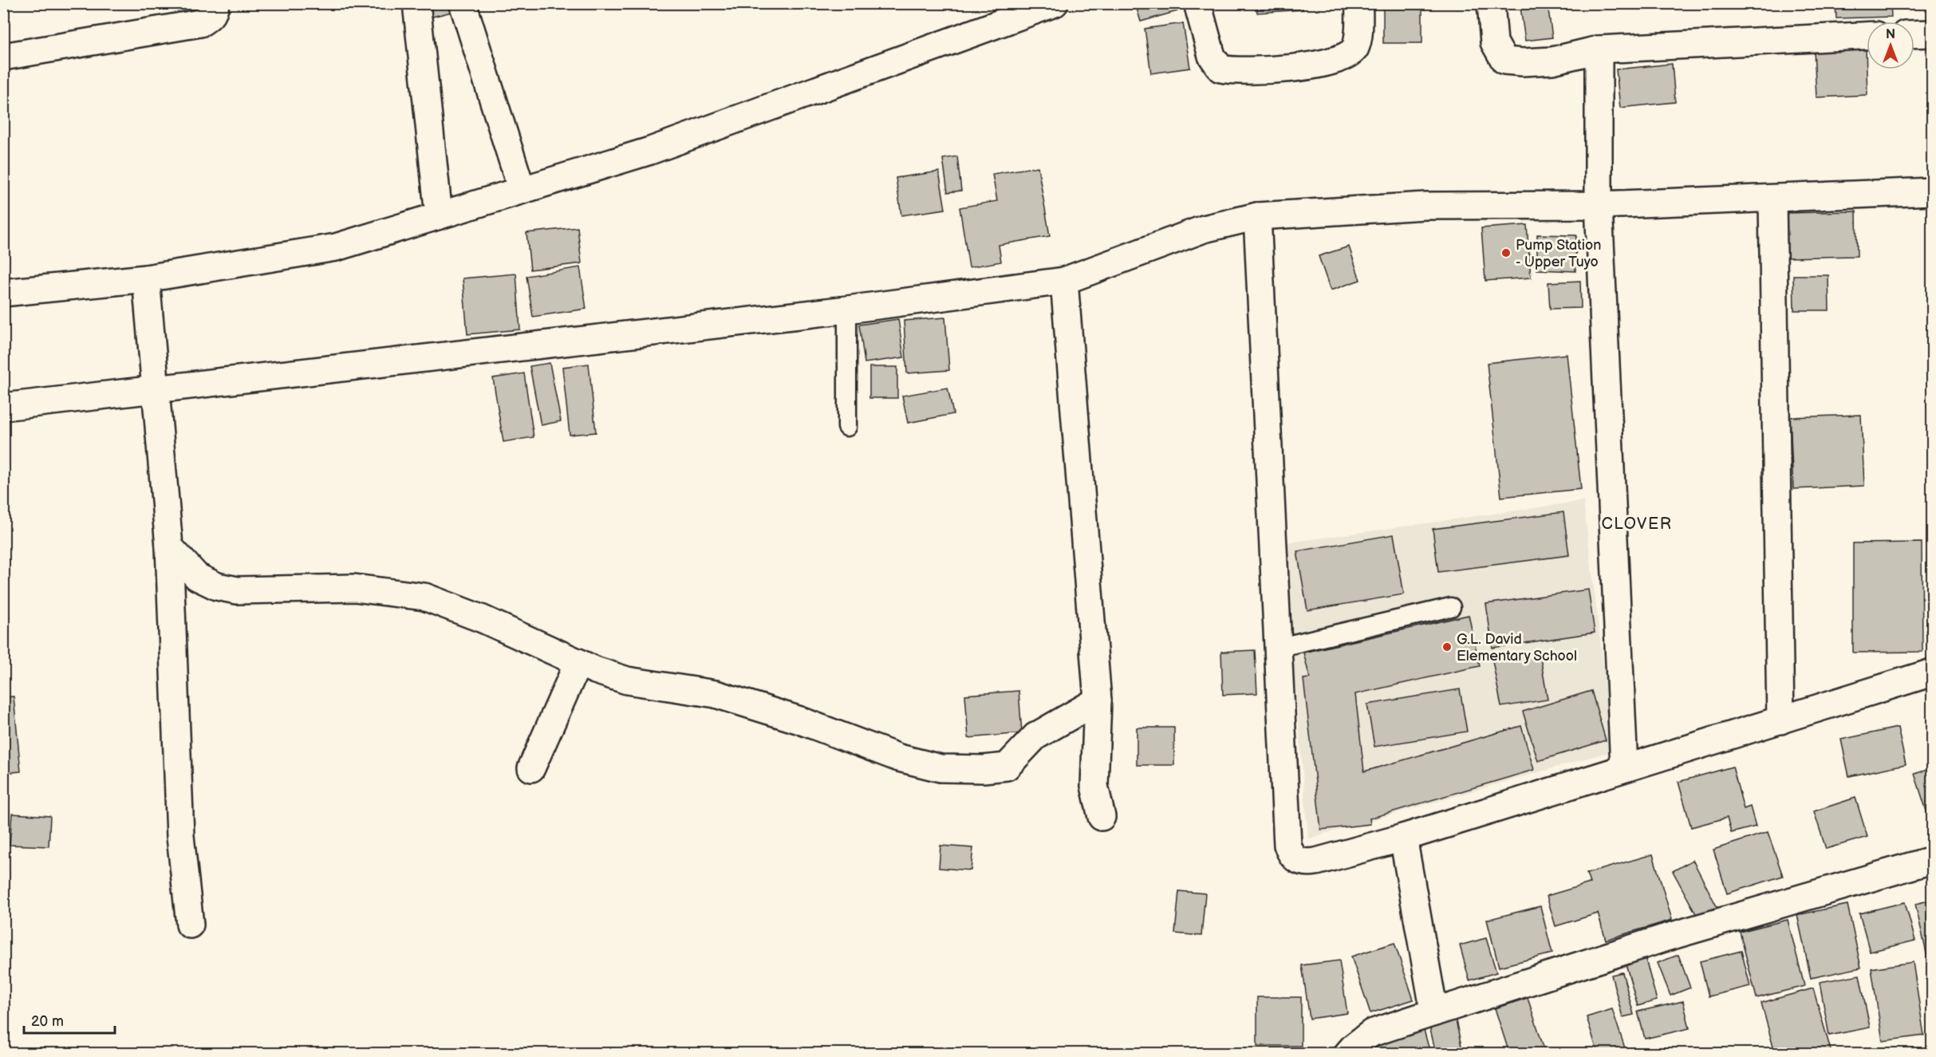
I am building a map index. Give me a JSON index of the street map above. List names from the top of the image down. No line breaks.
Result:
{"districts":["CLOVER"],"places":["Pump Station - Upper Tuyo","G.L. David Elementary School"],"scale_bar":"20 m","north":"top"}
